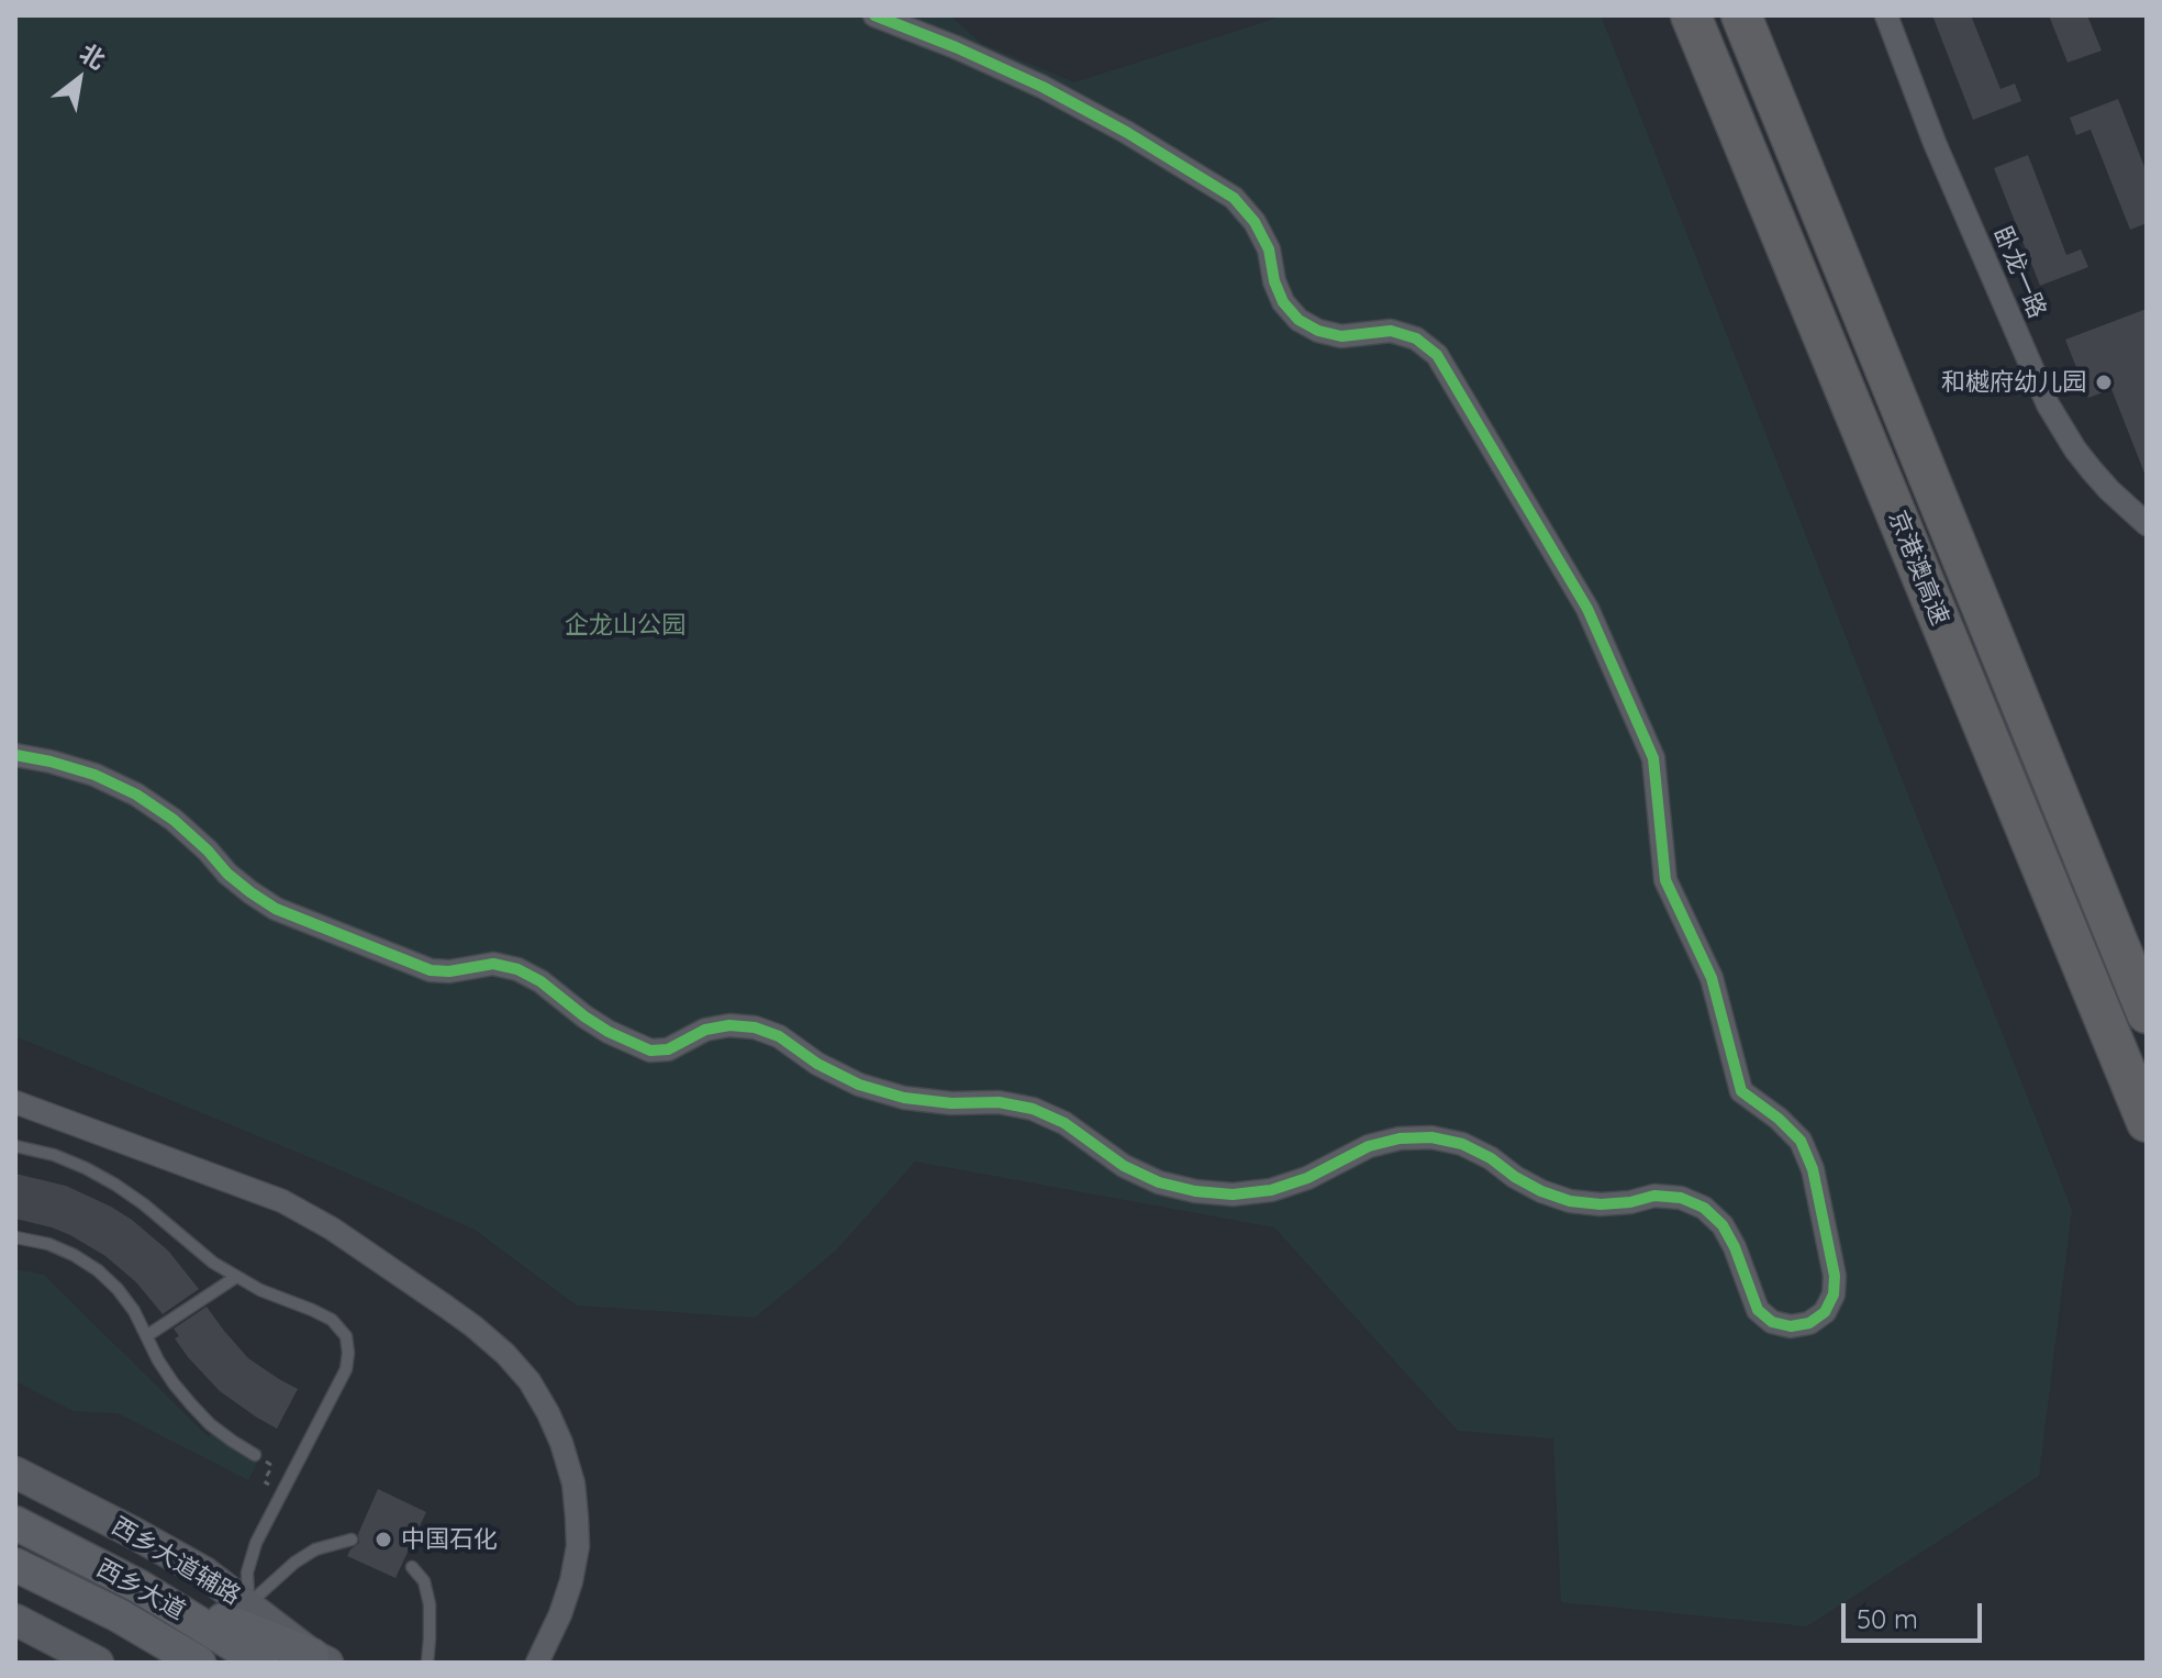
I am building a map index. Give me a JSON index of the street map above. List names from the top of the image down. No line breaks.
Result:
{"streets":{"highway":["京港澳高速"],"main road":["西乡大道"],"street":["卧龙一路","西乡大道辅路"]},"parks":["企龙山公园"],"places":["和樾府幼儿园","中国石化"],"scale_bar":"50 m","north":"top right"}
